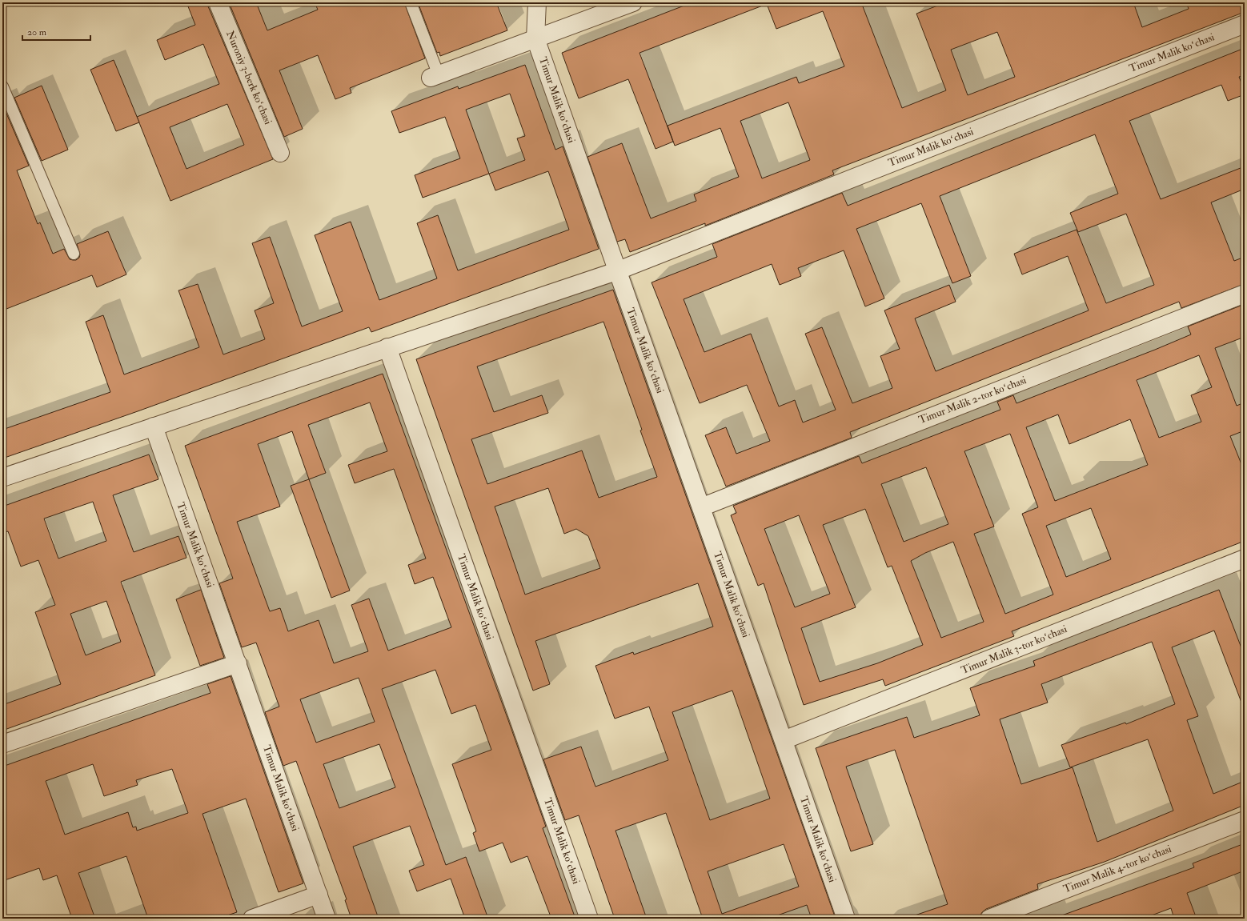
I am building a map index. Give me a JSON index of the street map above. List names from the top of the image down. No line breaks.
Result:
{"streets":{"street":["Timur Malik koʻchasi","Nuroniy 3-berk koʻchasi","Timur Malik 2-tor koʻchasi","Timur Malik 3-tor koʻchasi","Timur Malik 4-tor koʻchasi"]},"crossings":[["Timur Malik koʻchasi","Timur Malik 2-tor koʻchasi"],["Timur Malik koʻchasi","Timur Malik 3-tor koʻchasi"]],"scale_bar":"20 m"}
